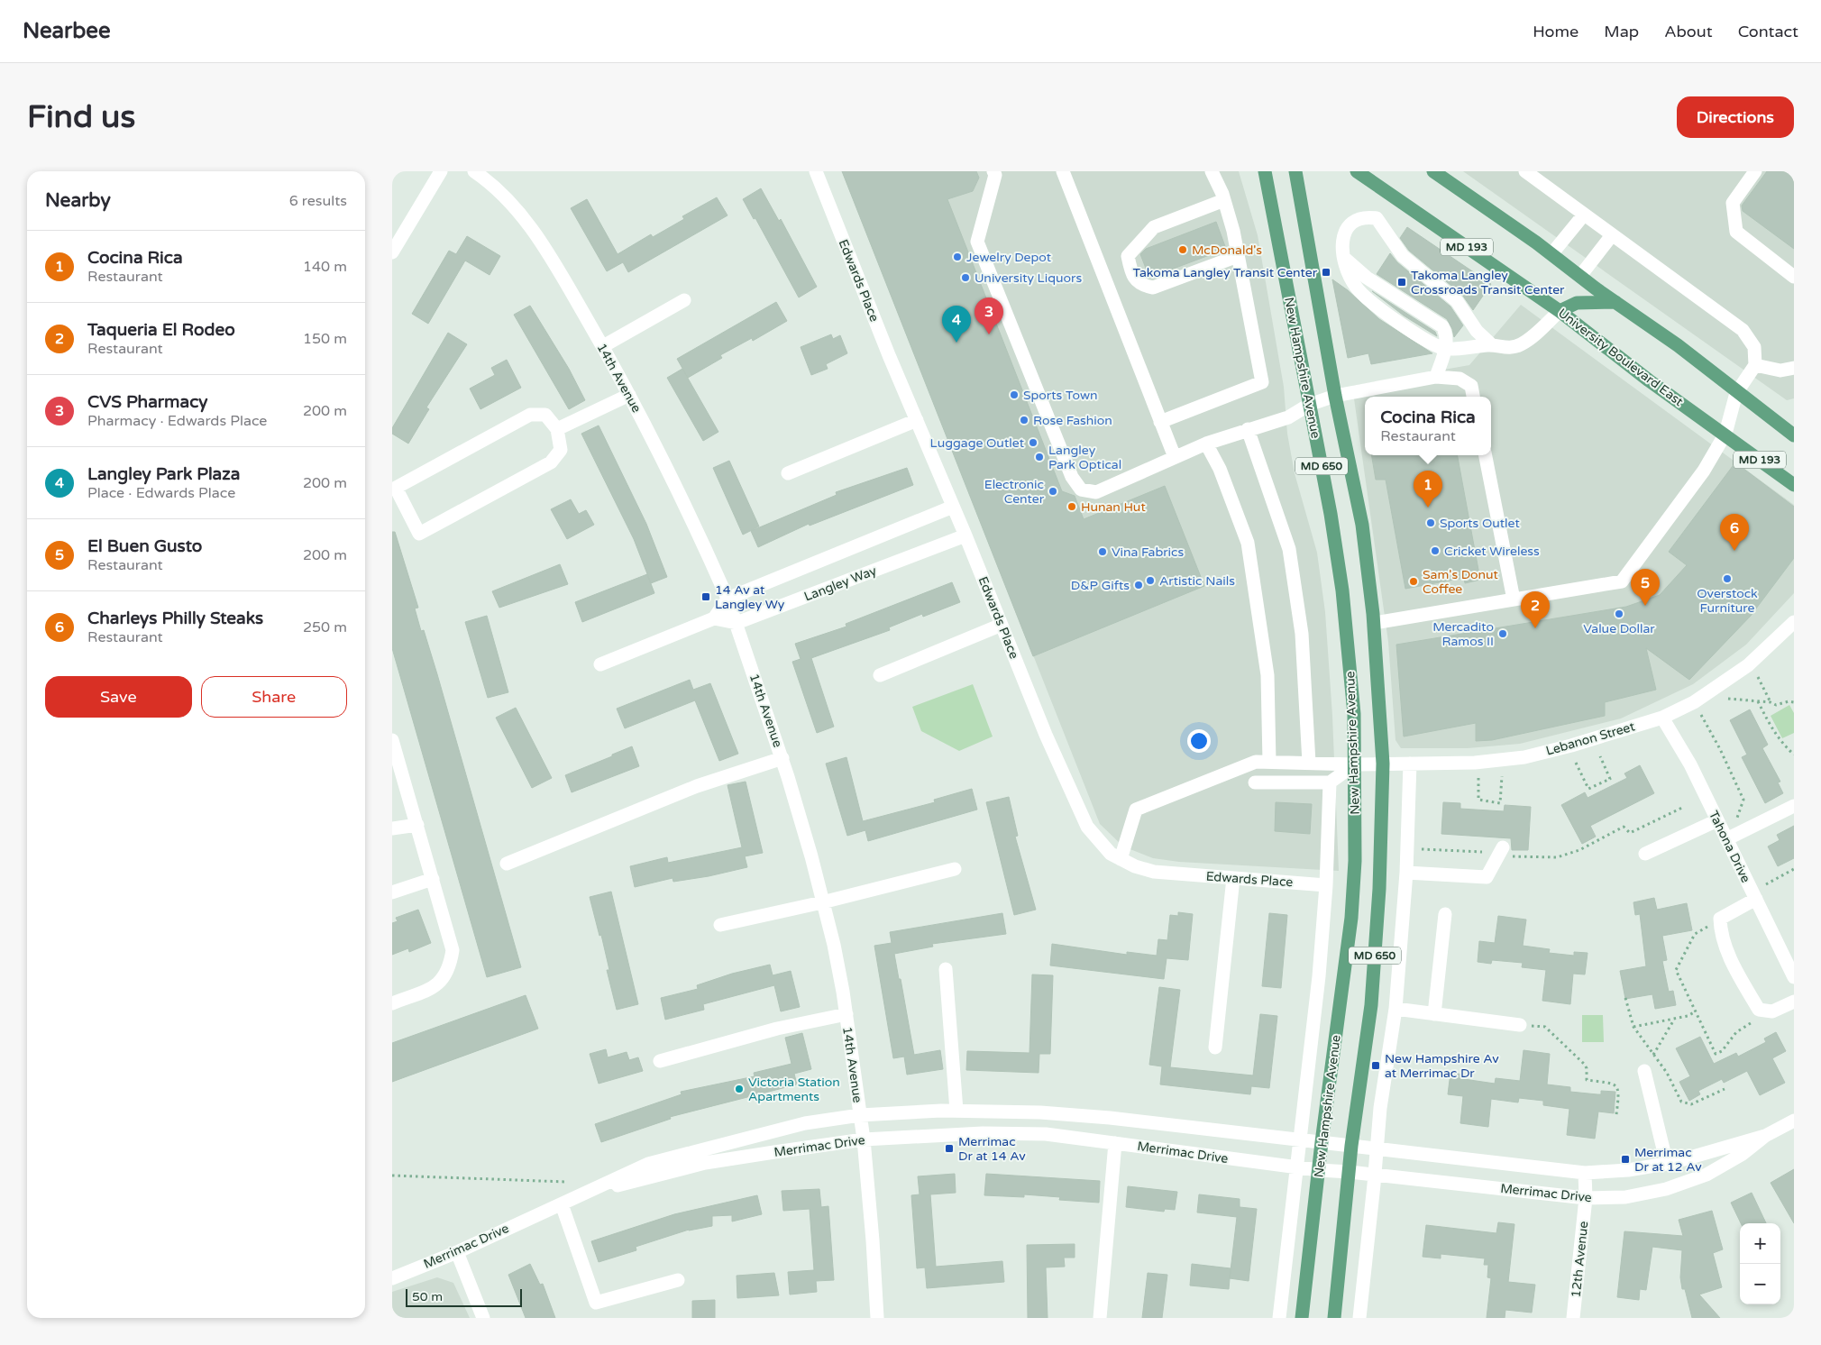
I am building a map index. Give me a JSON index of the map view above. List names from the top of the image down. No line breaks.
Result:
{"streets":{"main road":["MD 193","University Boulevard East","New Hampshire Avenue","MD 650"],"street":["Edwards Place","14th Avenue","Langley Way","Lebanon Street","Tahona Drive","Merrimac Drive","12th Avenue"]},"crossings":[["Edwards Place","Langley Way"],["Edwards Place","Lebanon Street"],["New Hampshire Avenue","Lebanon Street"],["New Hampshire Avenue","Merrimac Drive"],["14th Avenue","Langley Way"],["14th Avenue","Merrimac Drive"],["MD 650","Lebanon Street"],["MD 650","Merrimac Drive"],["Lebanon Street","Tahona Drive"],["Merrimac Drive","12th Avenue"]],"places":{"other":["McDonald's","Jewelry Depot","University Liquors","Sports Town","Rose Fashion","Luggage Outlet","Langley Park Optical","Electronic Center","Hunan Hut","Sports Outlet","Cricket Wireless","Vina Fabrics","Overstock Furniture","Artistic Nails","Sam's Donut Coffee","D&P Gifts","Value Dollar","Mercadito Ramos II","Victoria Station Apartments"],"transit":["Takoma Langley Transit Center","Takoma Langley Crossroads Transit Center","14 Av at Langley Wy","New Hampshire Av at Merrimac Dr","Merrimac Dr at 14 Av","Merrimac Dr at 12 Av"]},"scale_bar":"50 m","page":{"header":"Nearbee","nav":["Home","Map","About","Contact"],"buttons":["Directions",["Save","Share"]],"title":"Find us","heading":["Nearby","6 results"],"list":[{"mark":"1","name":"Cocina Rica","note":"Restaurant","value":"140 m"},{"mark":"2","name":"Taqueria El Rodeo","note":"Restaurant","value":"150 m"},{"mark":"3","name":"CVS Pharmacy","note":"Pharmacy · Edwards Place","value":"200 m"},{"mark":"4","name":"Langley Park Plaza","note":"Place · Edwards Place","value":"200 m"},{"mark":"5","name":"El Buen Gusto","note":"Restaurant","value":"200 m"},{"mark":"6","name":"Charleys Philly Steaks","note":"Restaurant","value":"250 m"}],"pins":["3","4","1","6","5","2"],"popup":["Cocina Rica","Restaurant"],"map_buttons":["+","−"],"scale":"50 m"}}
